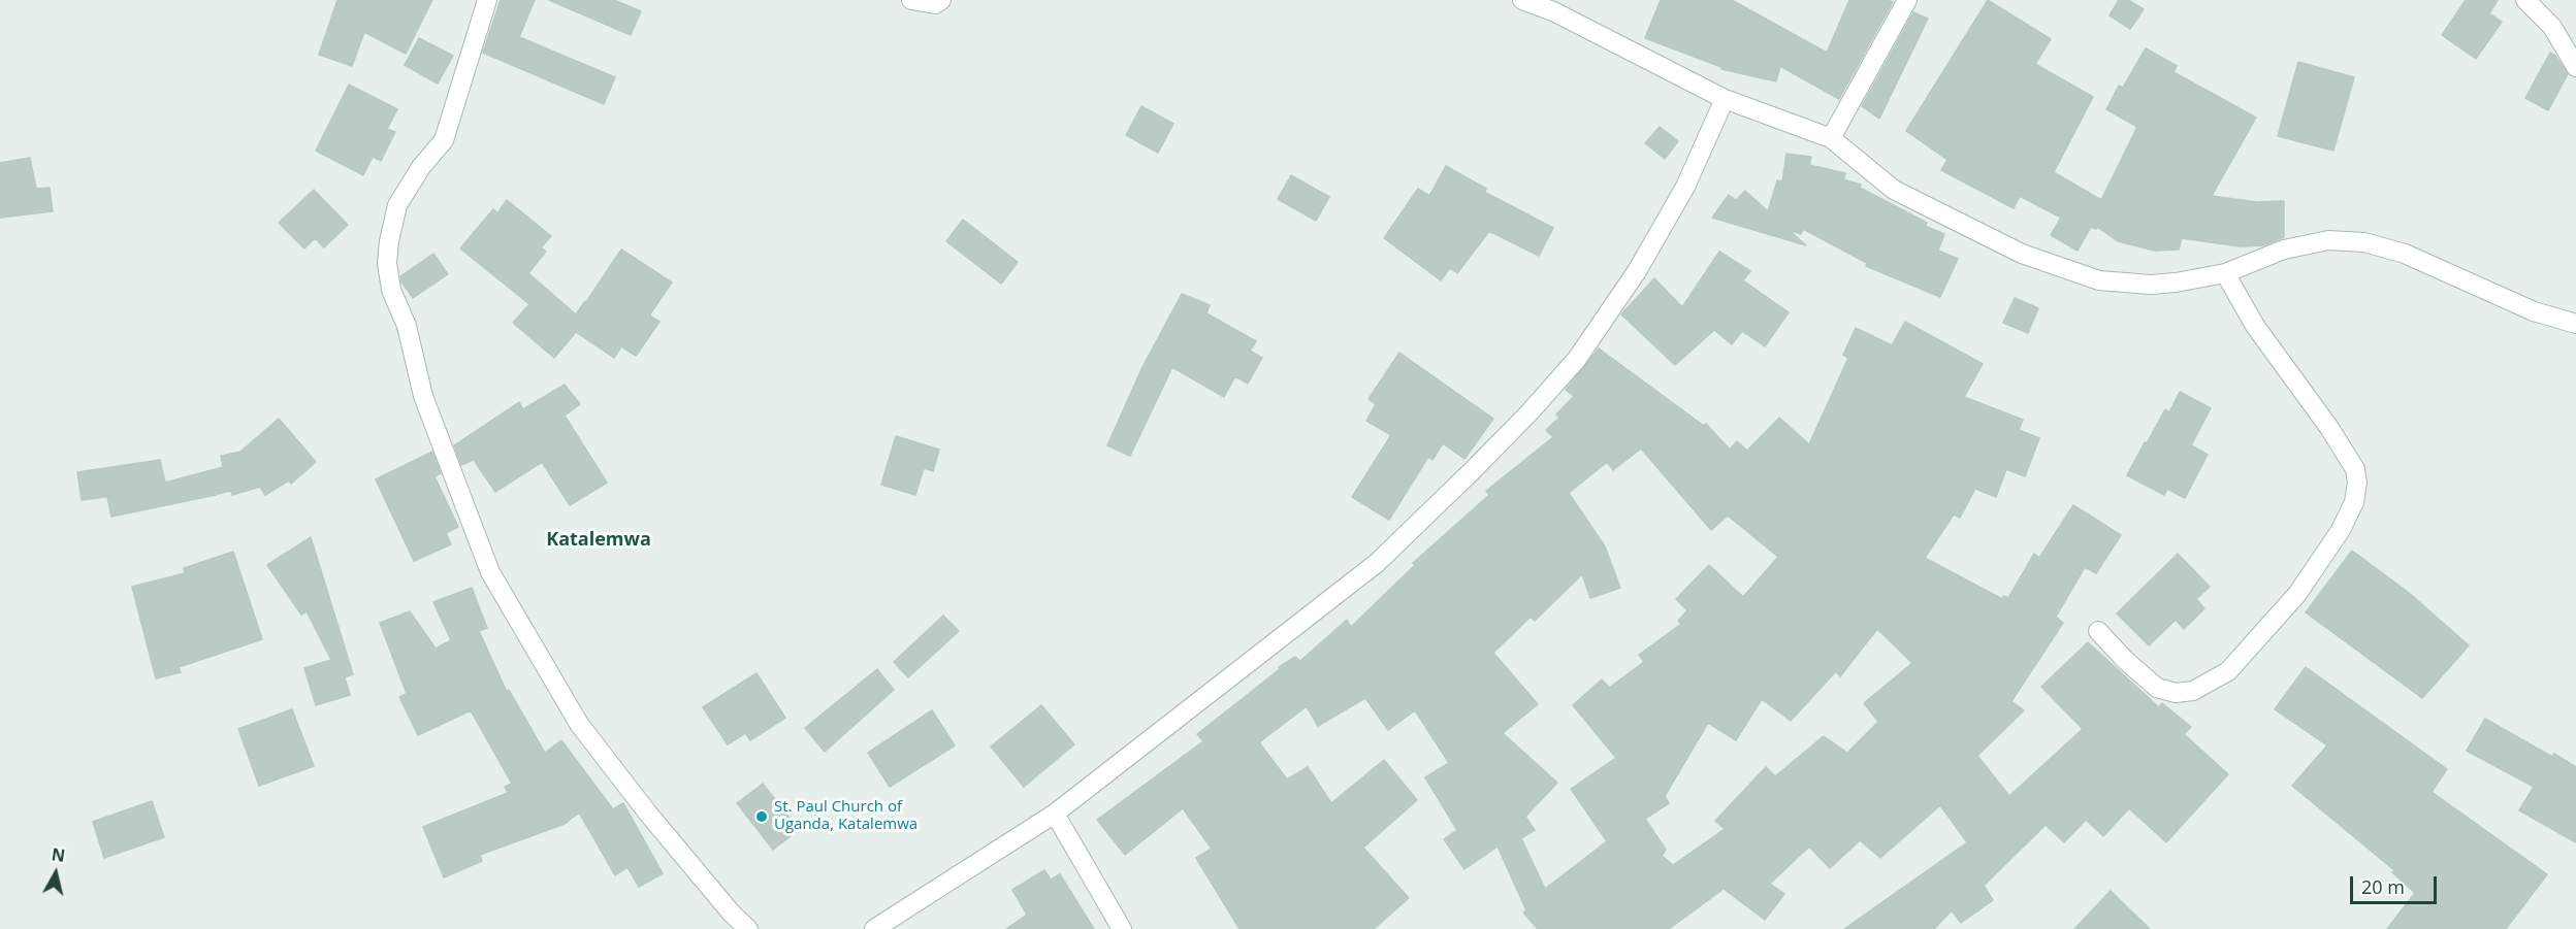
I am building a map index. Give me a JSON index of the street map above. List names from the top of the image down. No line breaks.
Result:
{"districts":["Katalemwa"],"places":["St. Paul Church of Uganda, Katalemwa"],"scale_bar":"20 m","north":"top"}
